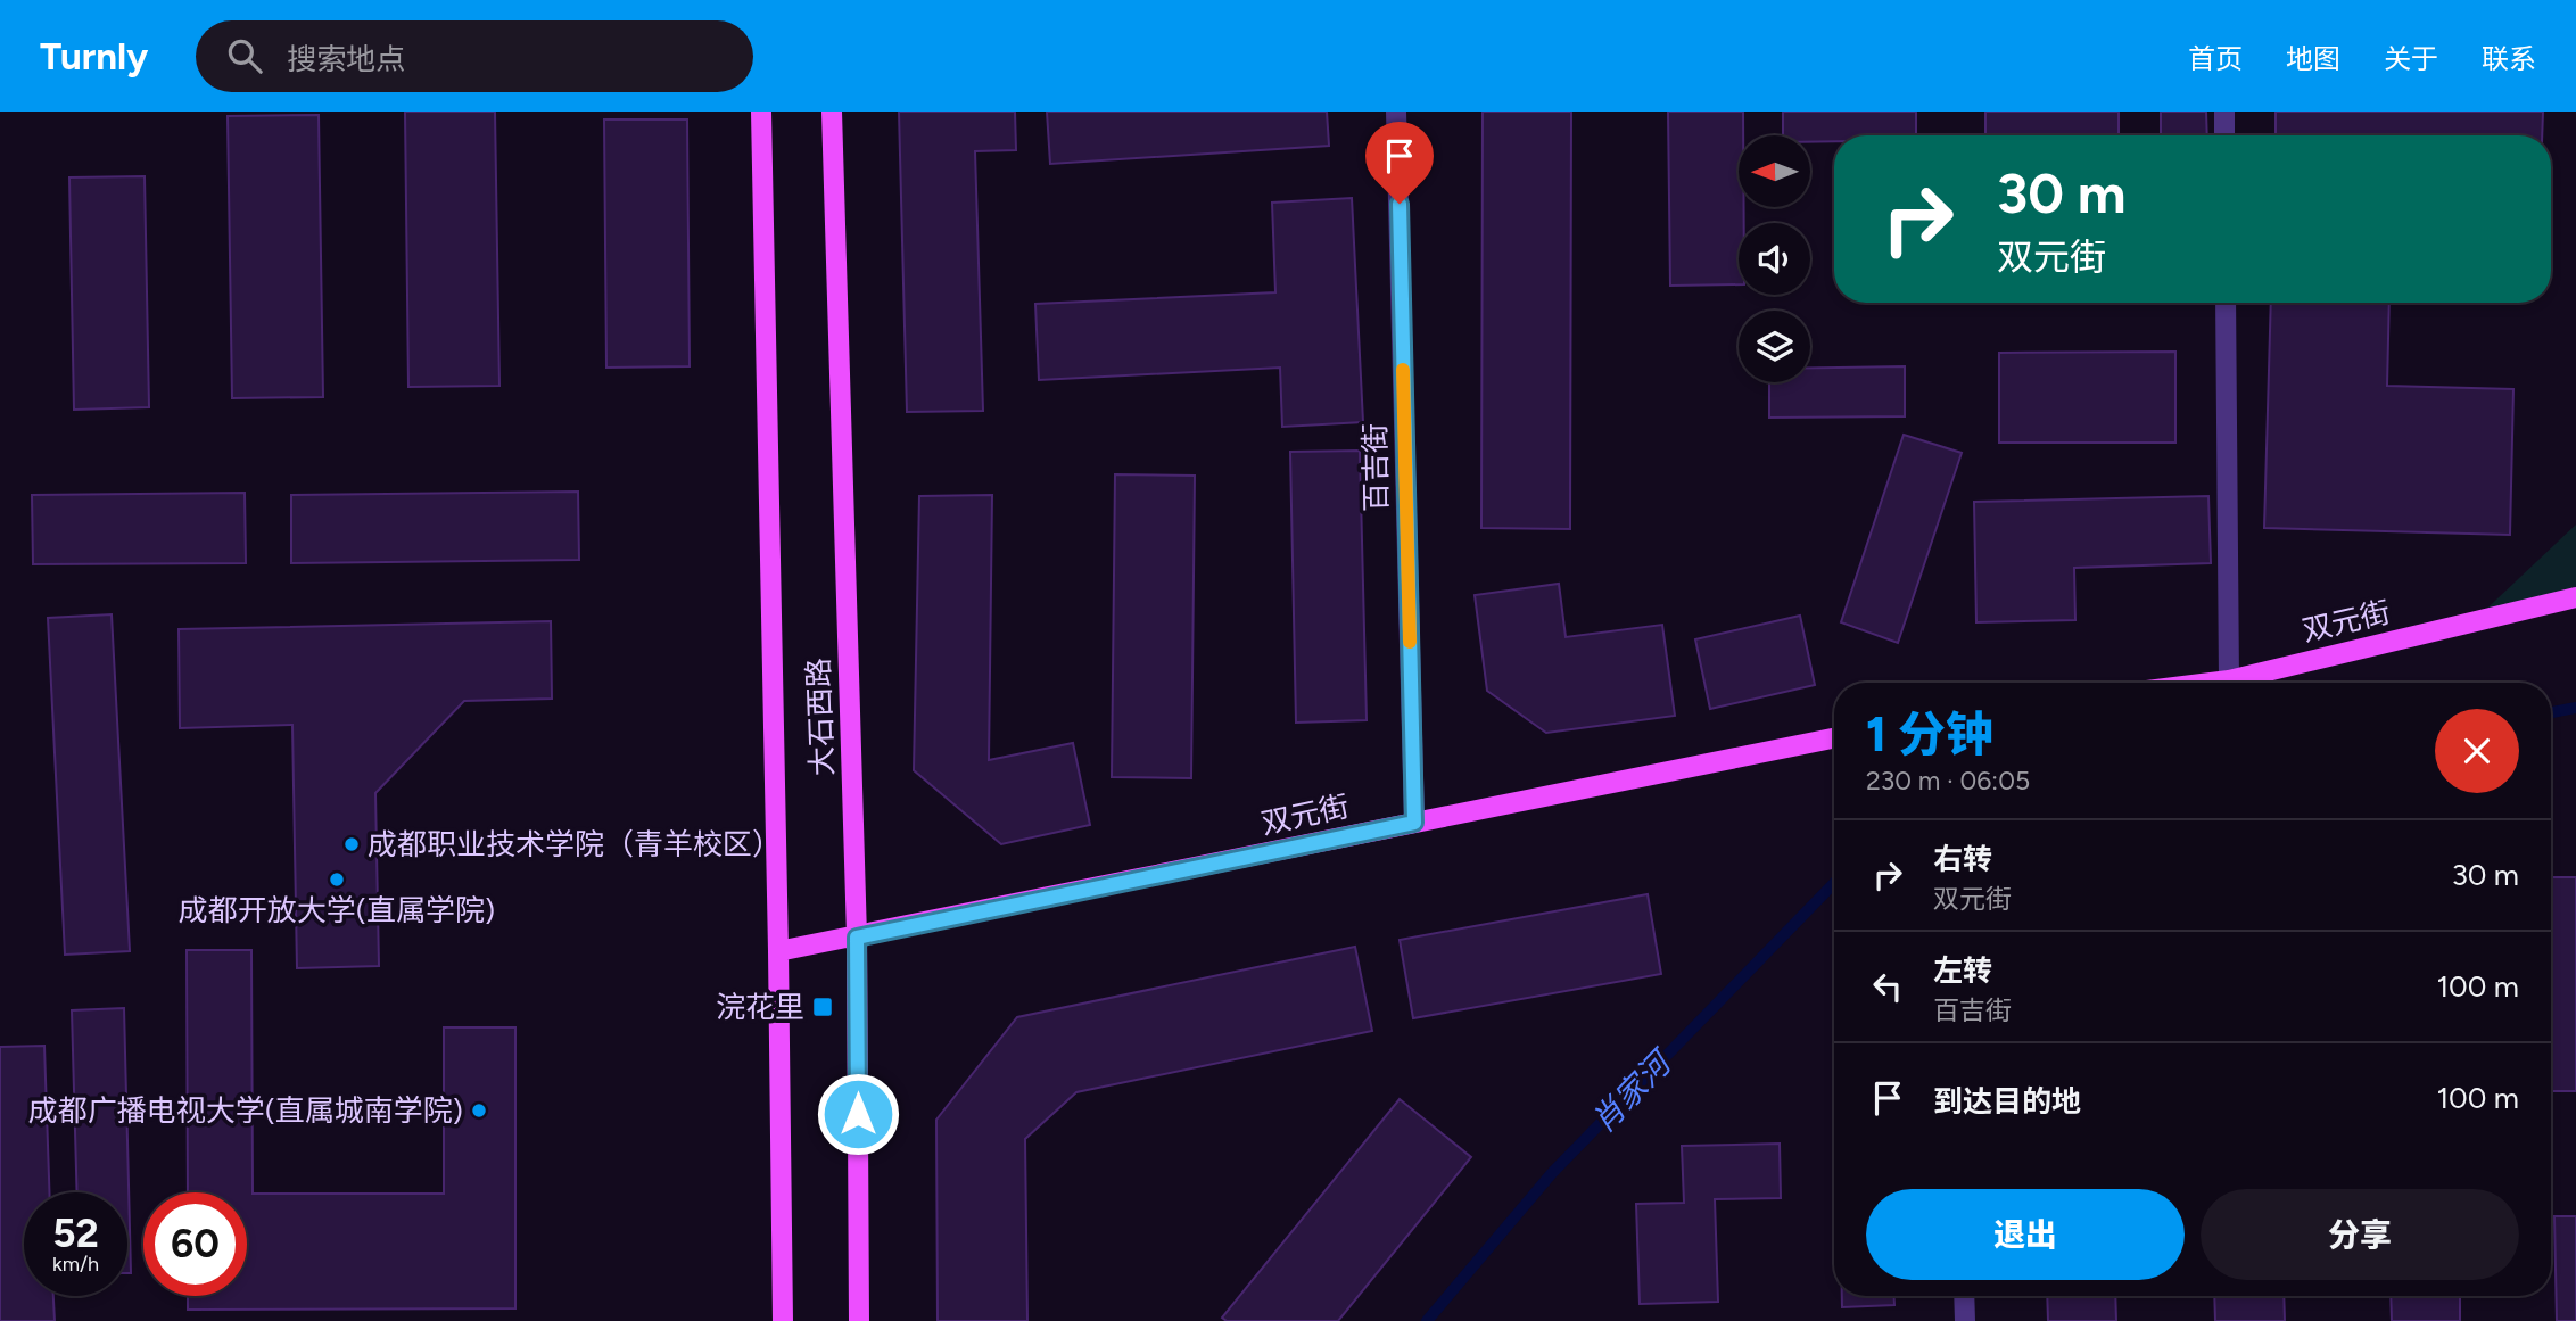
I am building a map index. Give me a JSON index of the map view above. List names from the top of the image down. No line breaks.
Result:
{"streets":{"main road":["双元街","大石西路"],"street":["百吉街"]},"crossings":[["百吉街","双元街"],["双元街","大石西路"]],"water":["肖家河"],"places":{"other":["成都职业技术学院（青羊校区）","成都开放大学(直属学院)","成都广播电视大学(直属城南学院)"],"transit":["浣花里"]},"north":"left","page":{"header":"Turnly","search":"搜索地点","nav":["首页","地图","关于","联系"],"turn":["30 m","双元街"],"heading":["1 分钟","230 m · 06:05"],"list":[{"name":"右转","note":"双元街","value":"30 m"},{"name":"左转","note":"百吉街","value":"100 m"},{"name":"到达目的地","value":"100 m"}],"buttons":["退出","分享"],"speed":"52 km/h","limit":"60"}}
